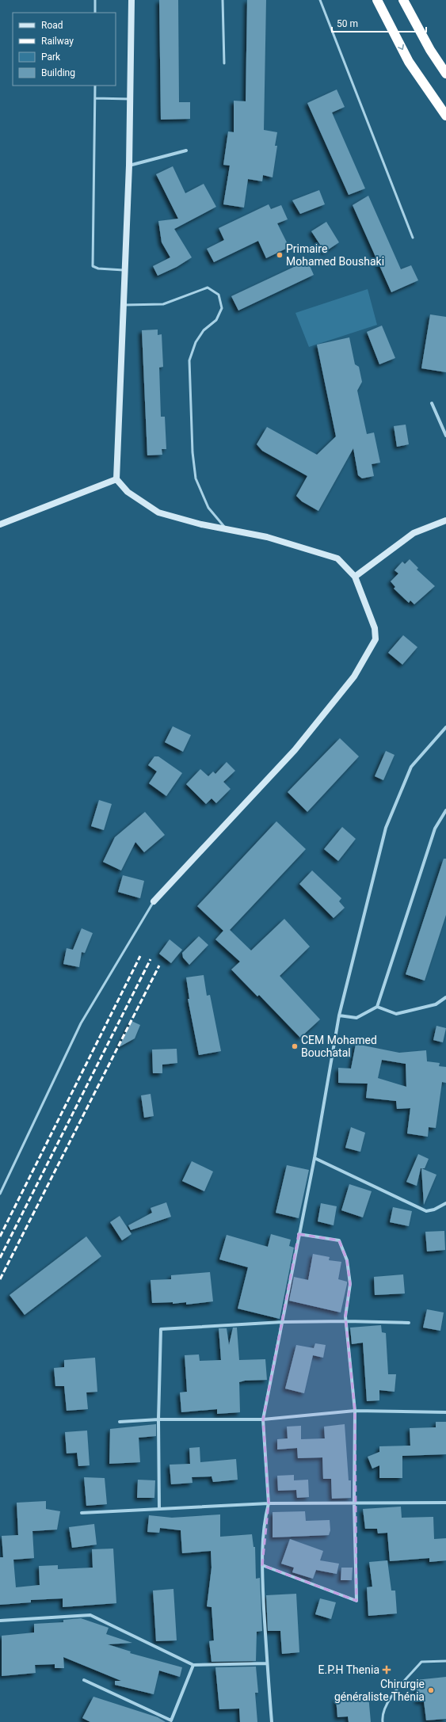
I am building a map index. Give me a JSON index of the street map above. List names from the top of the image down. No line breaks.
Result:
{"places":{"other":["Primaire Mohamed Boushaki","CEM Mohamed Bouchatal","Chirurgie généraliste Thénia"],"health":["E.P.H Thenia"]},"legend":["Road","Railway","Park","Building"],"scale_bar":"50 m"}
